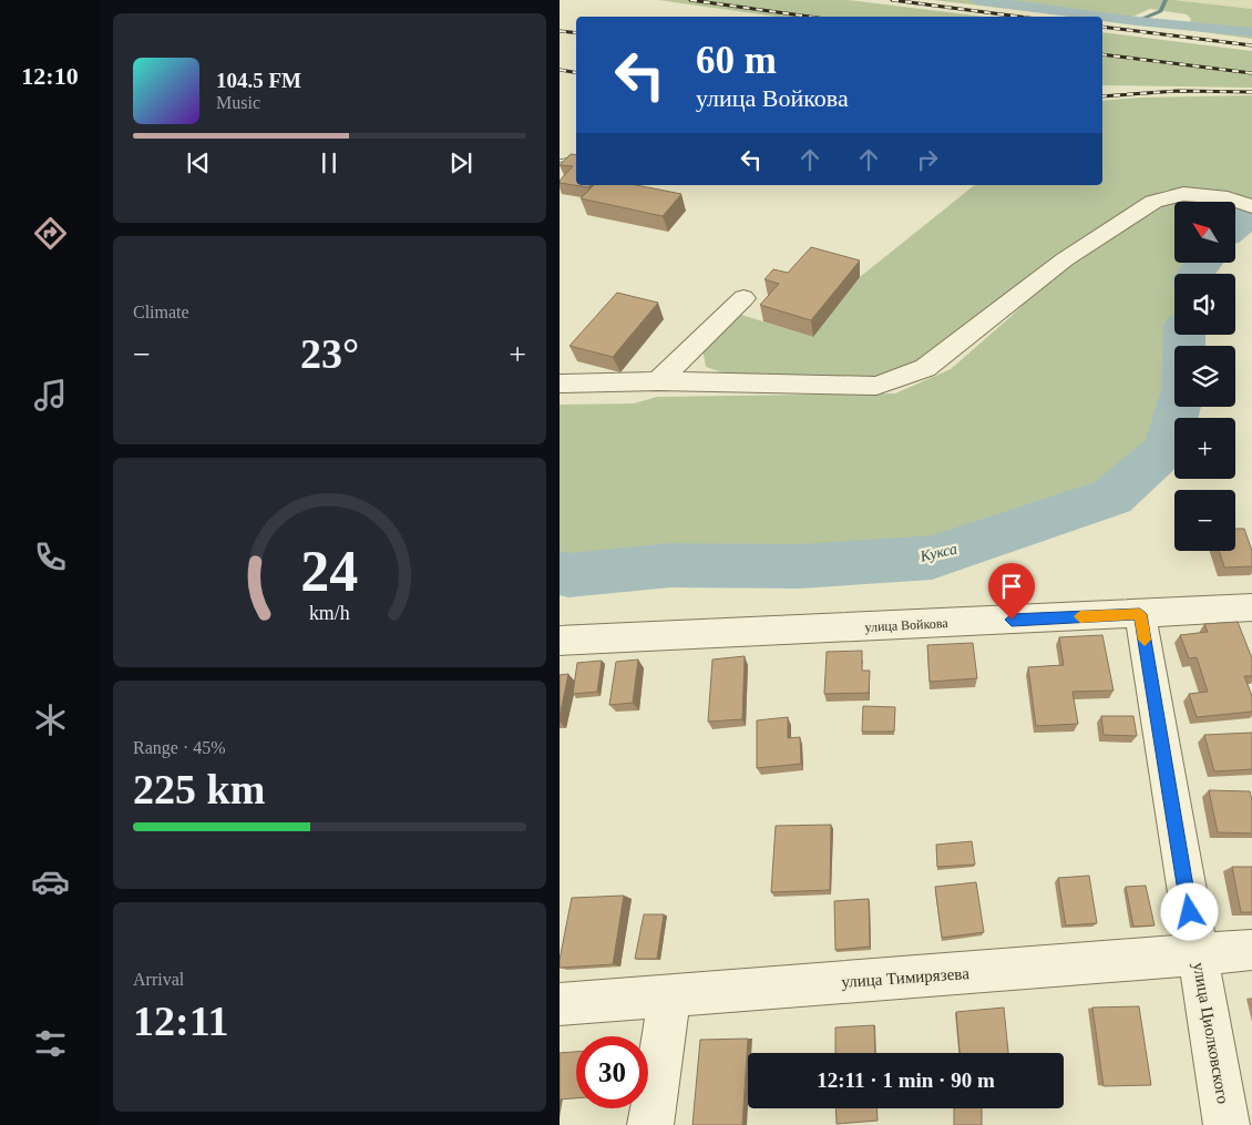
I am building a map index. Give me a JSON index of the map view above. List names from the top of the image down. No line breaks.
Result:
{"streets":{"street":["улица Войкова","улица Тимирязева","улица Циолковского"]},"crossings":[["улица Войкова","улица Циолковского"],["улица Тимирязева","улица Циолковского"]],"water":["Кукса"],"north":"top left","page":{"tabs":"12:10","turn":["60 m","улица Войкова"],"song":["104.5 FM","Music"],"map_buttons":["+","−"],"tile":["Climate",["Range · 45%","225 km"],["Arrival","12:11"]],"heat":["−","23°","+"],"limit":"30","trip":"12:11 · 1 min · 90 m","gauge":["24","km/h"]}}
